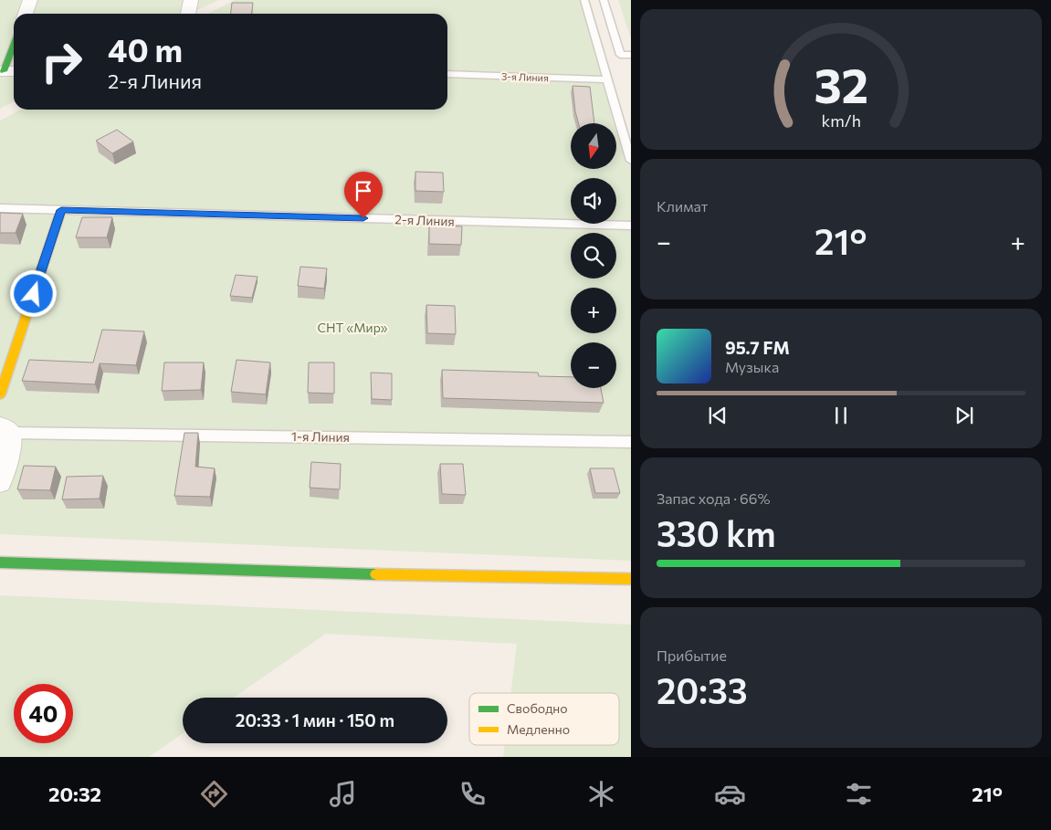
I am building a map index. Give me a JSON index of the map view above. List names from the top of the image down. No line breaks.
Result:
{"streets":{"lane":["3-я Линия","2-я Линия","1-я Линия"]},"parks":["СНТ «Мир»"],"legend":["Свободно","Медленно"],"north":"bottom","page":{"turn":["40 m","2-я Линия"],"map_buttons":["+","−"],"tile":["Климат",["Запас хода · 66%","330 km"],["Прибытие","20:33"]],"heat":["−","21°","+"],"song":["95.7 FM","Музыка"],"limit":"40","trip":"20:33 · 1 мин · 150 m","tabs":["20:32","21°"],"gauge":["32","km/h"]}}
